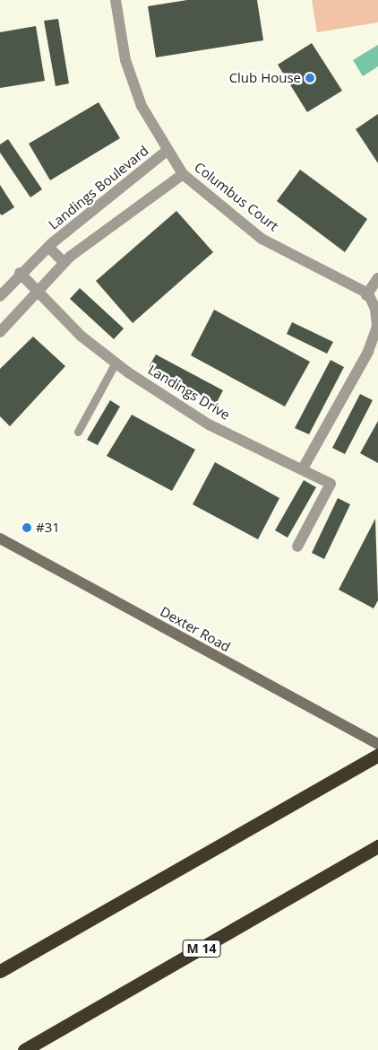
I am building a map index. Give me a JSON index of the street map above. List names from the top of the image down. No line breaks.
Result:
{"streets":{"highway":["M 14"],"main road":["Dexter Road"],"street":["Landings Boulevard","Columbus Court","Landings Drive"]},"crossings":[["Landings Boulevard","Columbus Court"]],"places":["Club House","#31"]}
